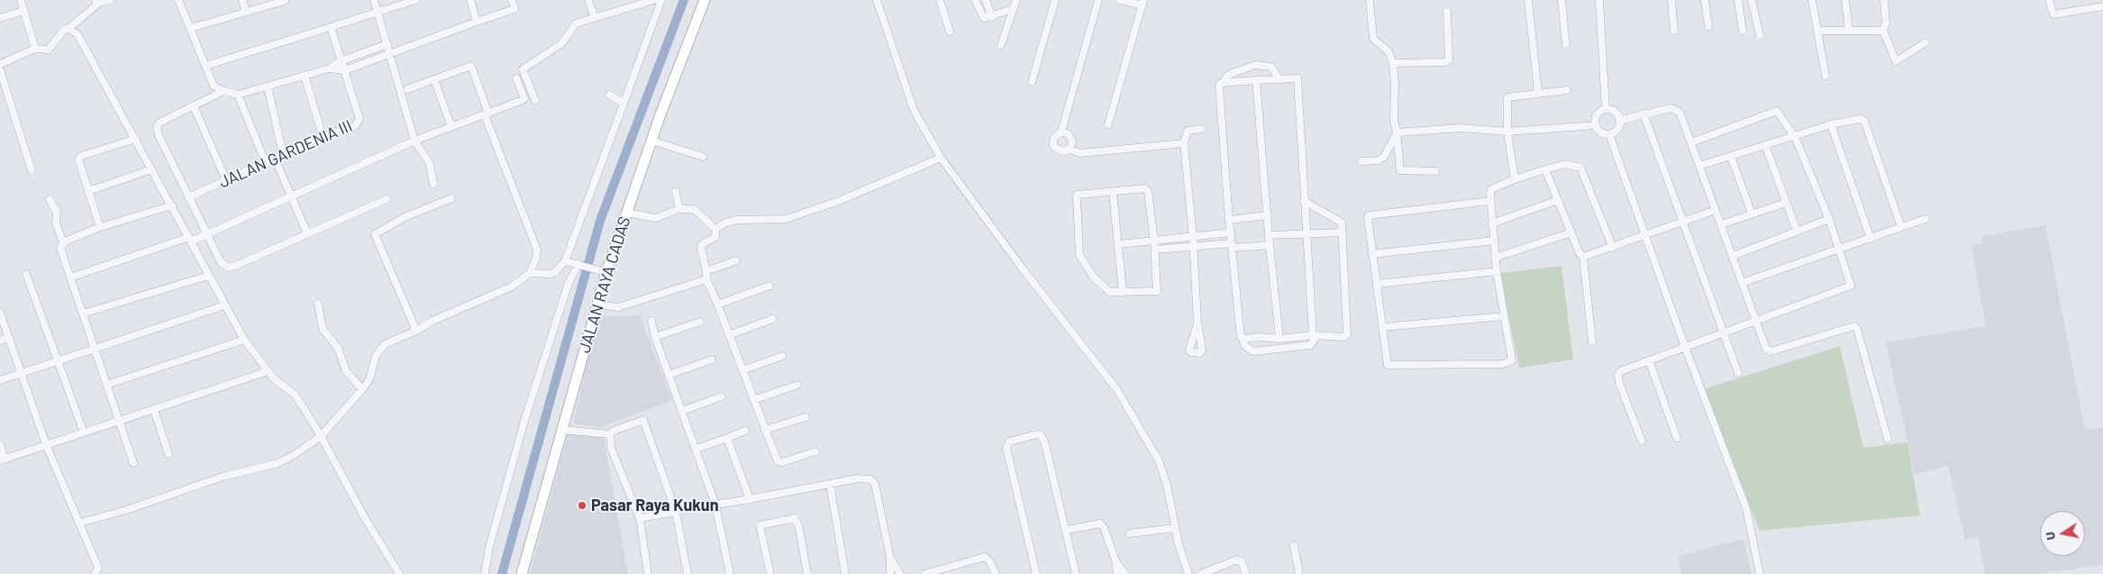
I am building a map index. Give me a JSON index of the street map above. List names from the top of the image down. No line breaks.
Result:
{"streets":{"street":["JALAN GARDENIA III","JALAN RAYA CADAS"]},"places":["Pasar Raya Kukun"],"north":"left"}
